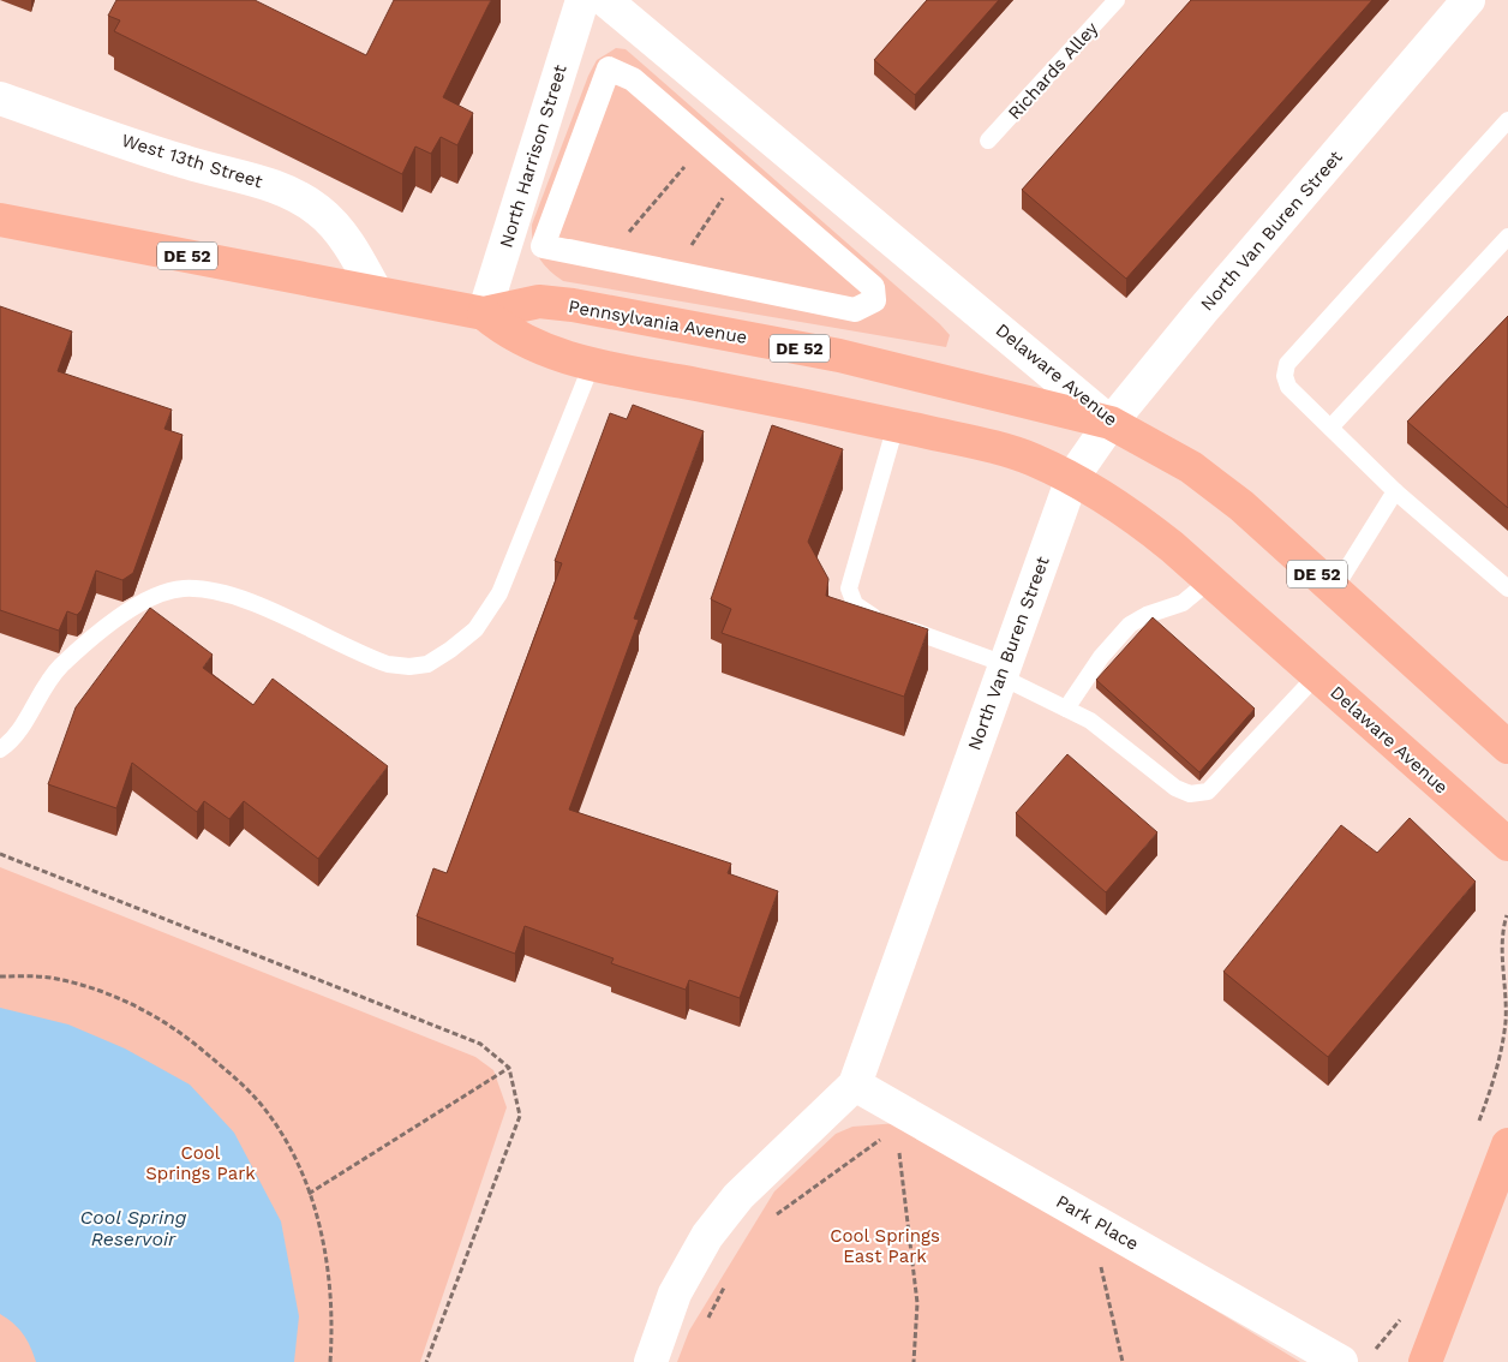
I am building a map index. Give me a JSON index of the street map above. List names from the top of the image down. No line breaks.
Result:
{"streets":{"main road":["DE 52","Pennsylvania Avenue","Delaware Avenue"],"street":["North Harrison Street","West 13th Street","North Van Buren Street","Park Place"],"lane":["Richards Alley"]},"crossings":[["North Harrison Street","Pennsylvania Avenue"],["West 13th Street","Pennsylvania Avenue"],["North Van Buren Street","Pennsylvania Avenue"],["North Van Buren Street","Delaware Avenue"],["North Van Buren Street","Park Place"],["Pennsylvania Avenue","Delaware Avenue"]],"water":["Cool Spring Reservoir"],"parks":["Cool Springs Park","Cool Springs East Park"]}
